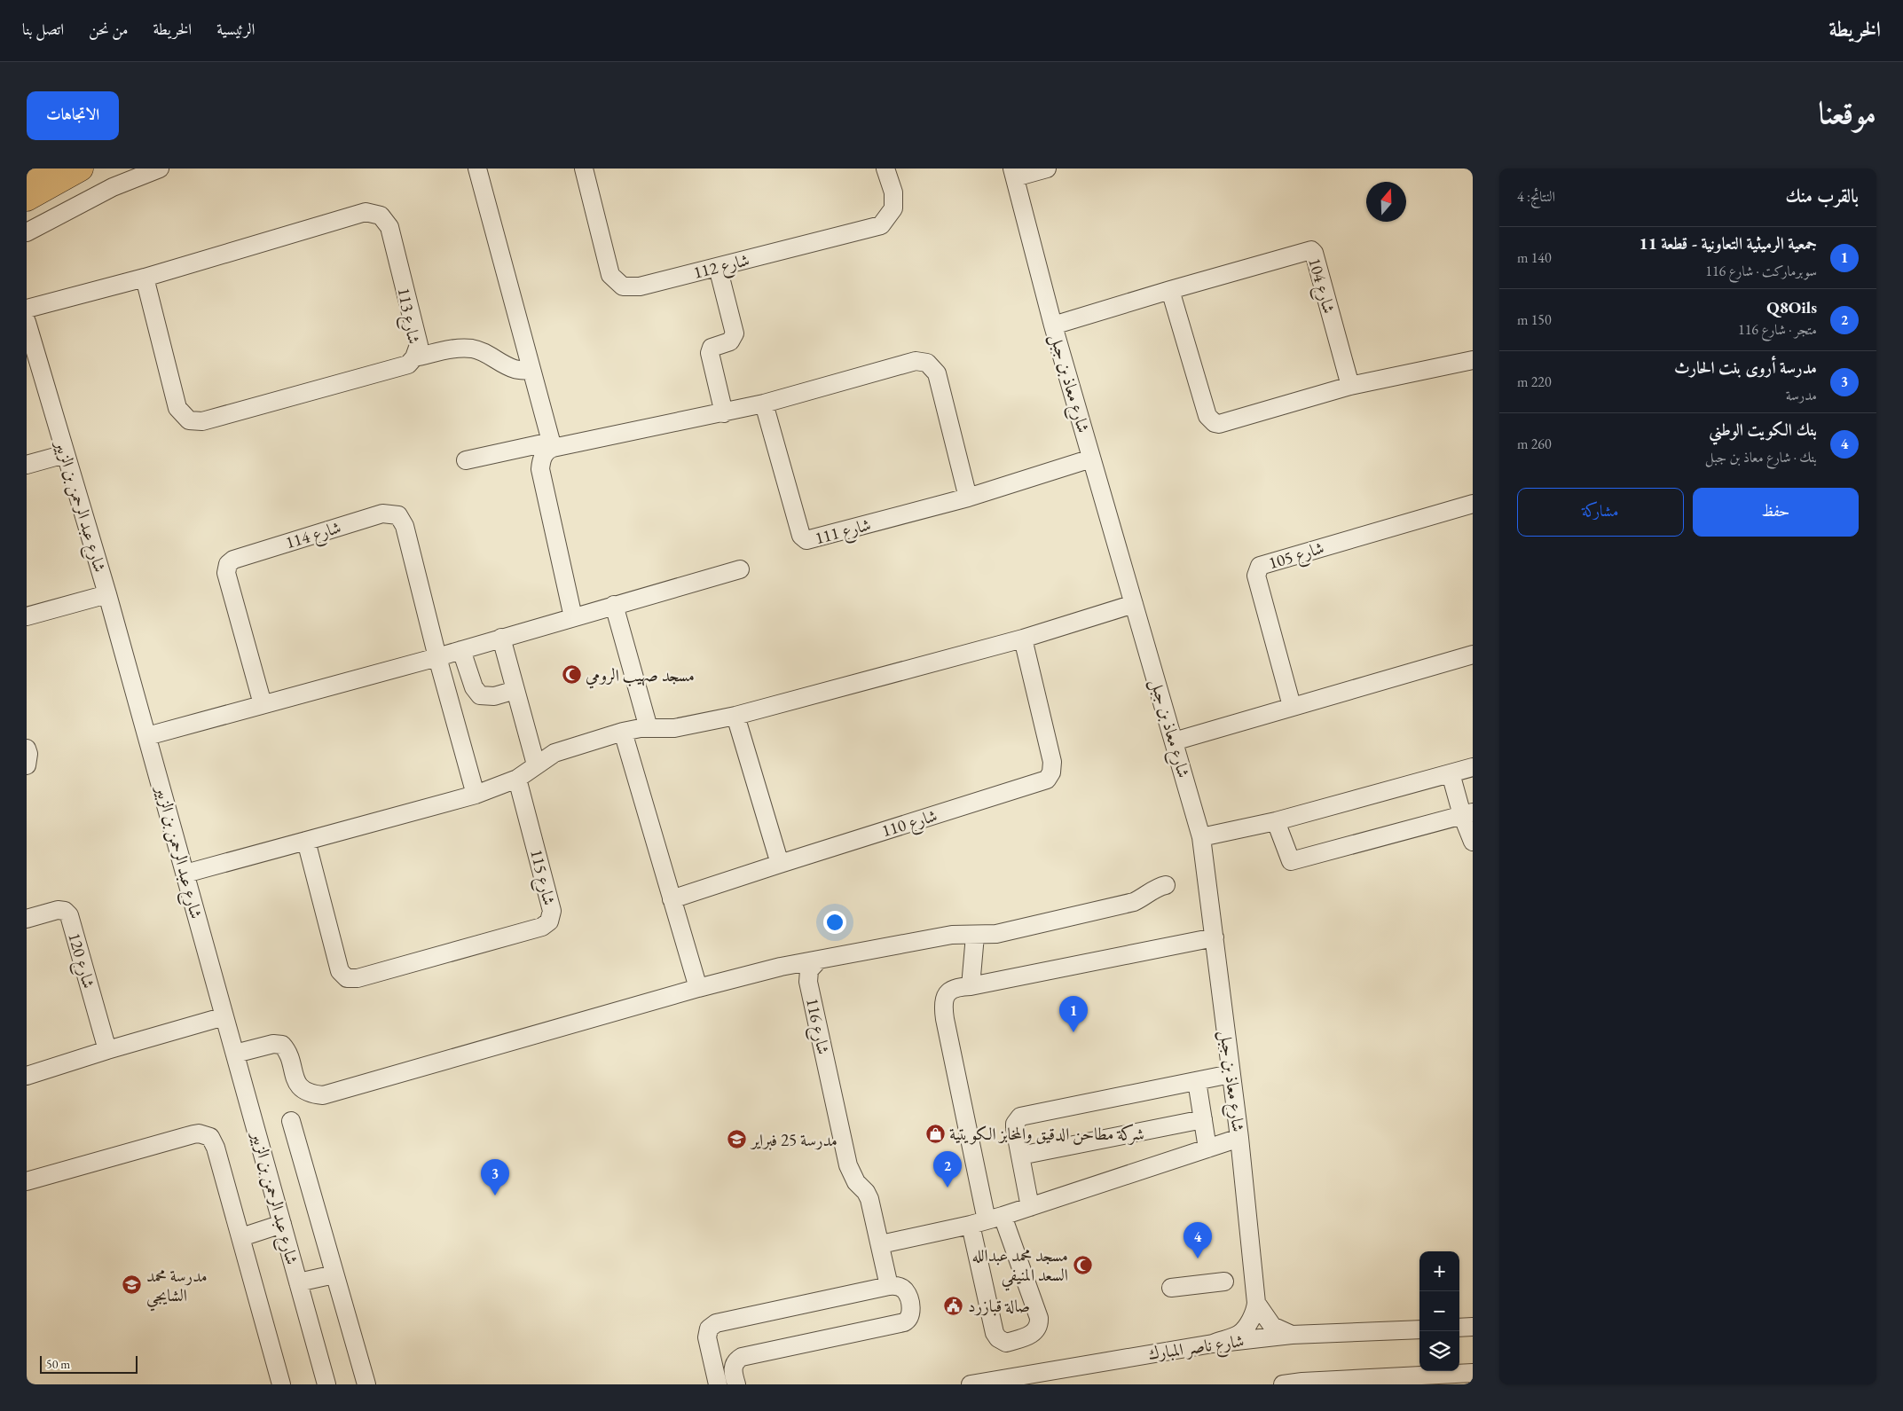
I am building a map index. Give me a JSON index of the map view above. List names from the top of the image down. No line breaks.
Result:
{"streets":{"street":["شارع 112","شارع 104","شارع 113","شارع معاذ بن جبل","شارع عبد الرحمن بن الزبير","شارع 111","شارع 114","شارع 105","شارع 110","شارع 115","شارع 120","شارع 116","شارع ناصر المبارك"]},"crossings":[["شارع 104","شارع معاذ بن جبل"],["شارع معاذ بن جبل","شارع 111"],["شارع معاذ بن جبل","شارع ناصر المبارك"]],"places":{"mosque":["مسجد صهيب الرومي","مسجد محمد عبدالله السعد المنيفي"],"shop":["شركة مطاحن الدقيق والمخابز الكويتية"],"school or university":["مدرسة 25 فبراير","مدرسة محمد الشايجي"],"public building":["صالة قبازرد"]},"scale_bar":"50 m","north":"top","page":{"header":"الخريطة","nav":["الرئيسية","الخريطة","من نحن","اتصل بنا"],"title":"موقعنا","buttons":["الاتجاهات",["حفظ","مشاركة"]],"heading":["بالقرب منك","النتائج: 4"],"list":[{"mark":"1","name":"جمعية الرميثية التعاونية - قطعة 11","note":"سوبرماركت · شارع 116","value":"140 m"},{"mark":"2","name":"Q8Oils","note":"متجر · شارع 116","value":"150 m"},{"mark":"3","name":"مدرسة أروى بنت الحارث","note":"مدرسة","value":"220 m"},{"mark":"4","name":"بنك الكويت الوطني","note":"بنك · شارع معاذ بن جبل","value":"260 m"}],"pins":["1","2","3","4"],"map_buttons":["+","−"],"scale":"50 m"}}
